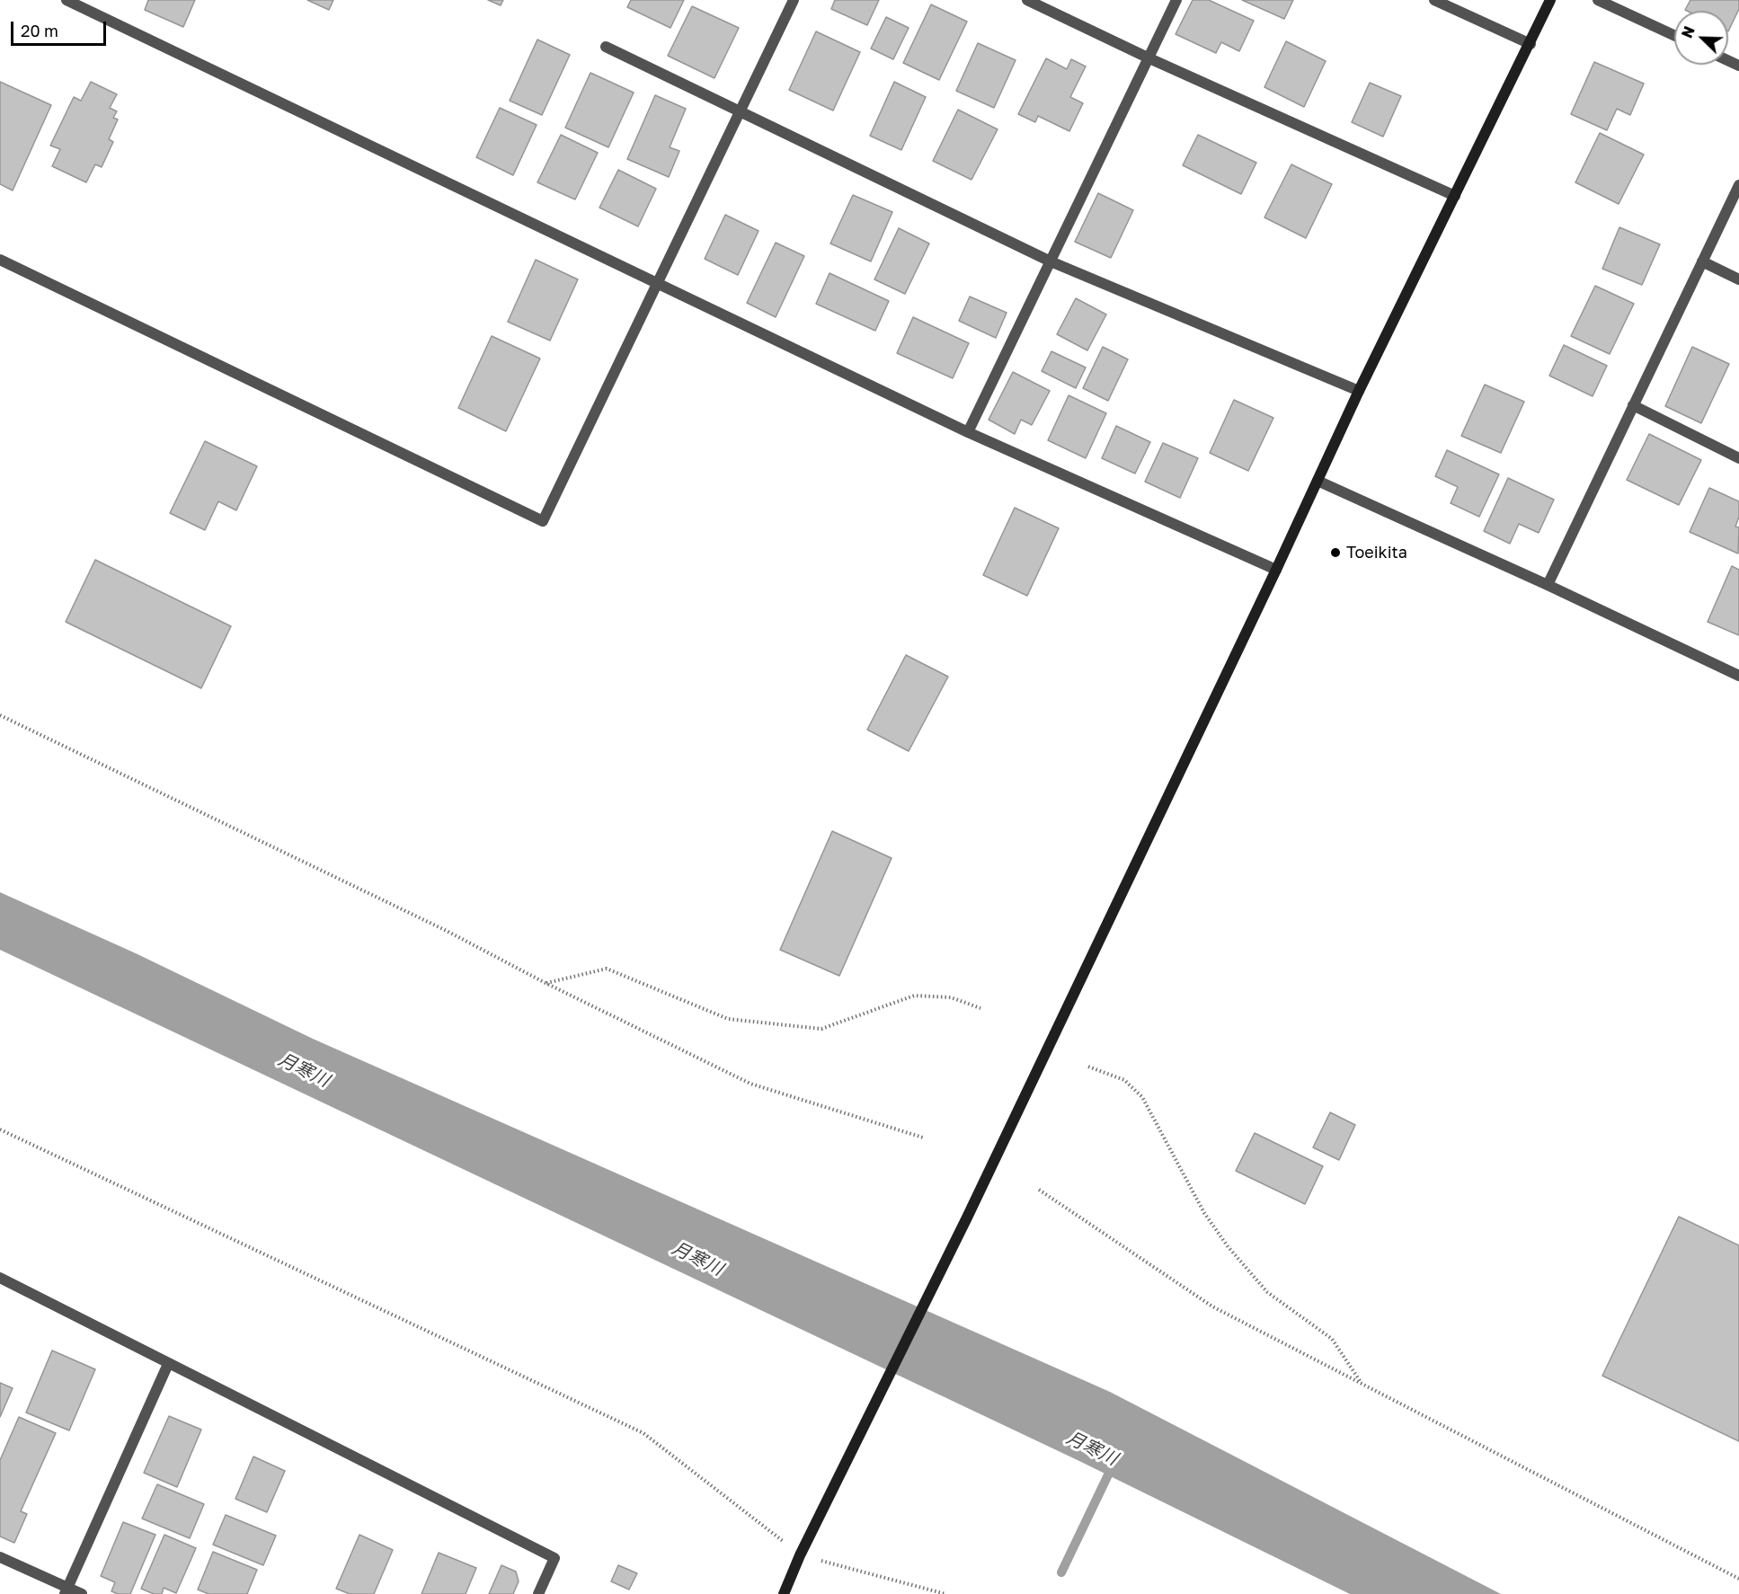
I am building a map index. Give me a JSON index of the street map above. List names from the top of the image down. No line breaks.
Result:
{"water":["月寒川"],"places":["Toeikita"],"scale_bar":"20 m","north":"top left"}
